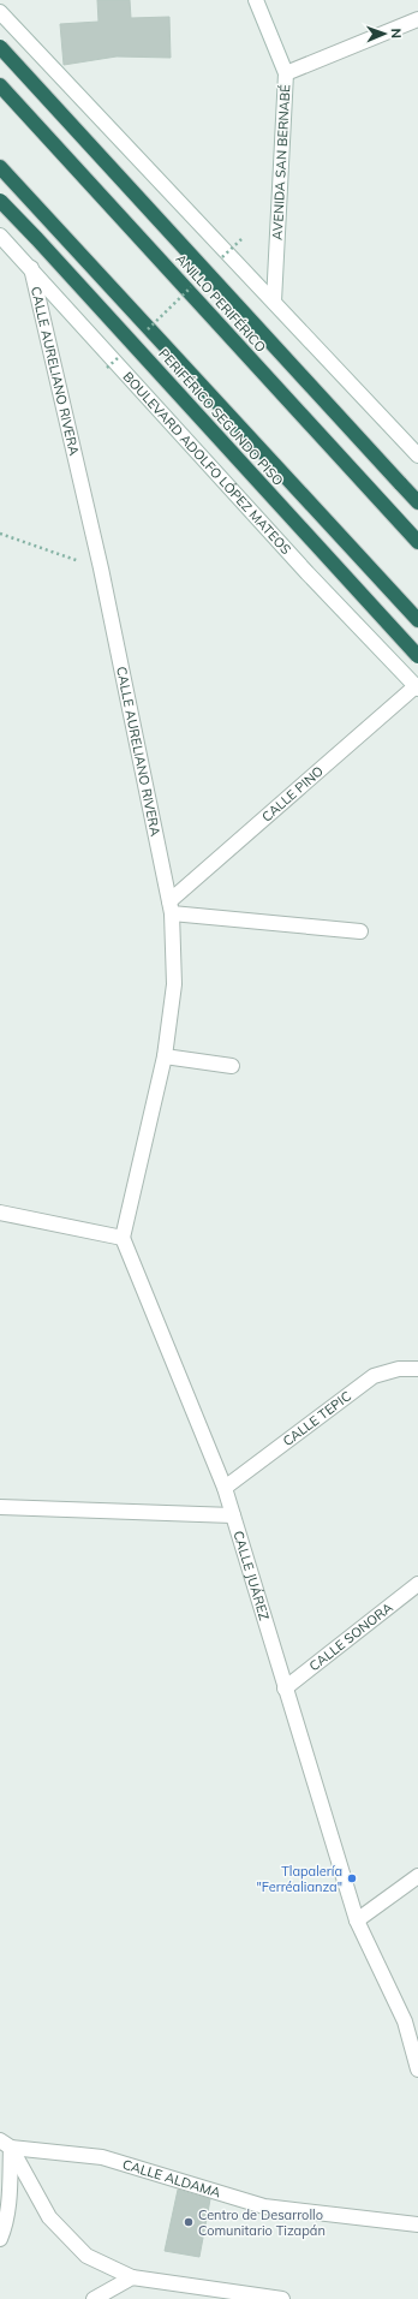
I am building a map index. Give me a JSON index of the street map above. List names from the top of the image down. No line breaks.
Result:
{"streets":{"highway":["ANILLO PERIFÉRICO","PERIFÉRICO SEGUNDO PISO"],"street":["AVENIDA SAN BERNABÉ","CALLE AURELIANO RIVERA","BOULEVARD ADOLFO LÓPEZ MATEOS","CALLE PINO","CALLE TEPIC","CALLE JUÁREZ","CALLE SONORA","CALLE ALDAMA"]},"crossings":[["CALLE AURELIANO RIVERA","BOULEVARD ADOLFO LÓPEZ MATEOS"],["CALLE AURELIANO RIVERA","CALLE PINO"],["CALLE AURELIANO RIVERA","CALLE JUÁREZ"],["BOULEVARD ADOLFO LÓPEZ MATEOS","CALLE PINO"],["CALLE TEPIC","CALLE JUÁREZ"],["CALLE JUÁREZ","CALLE SONORA"]],"places":["Tlapalería \"Ferréalianza\"","Centro de Desarrollo Comunitario Tizapán"],"north":"right"}
